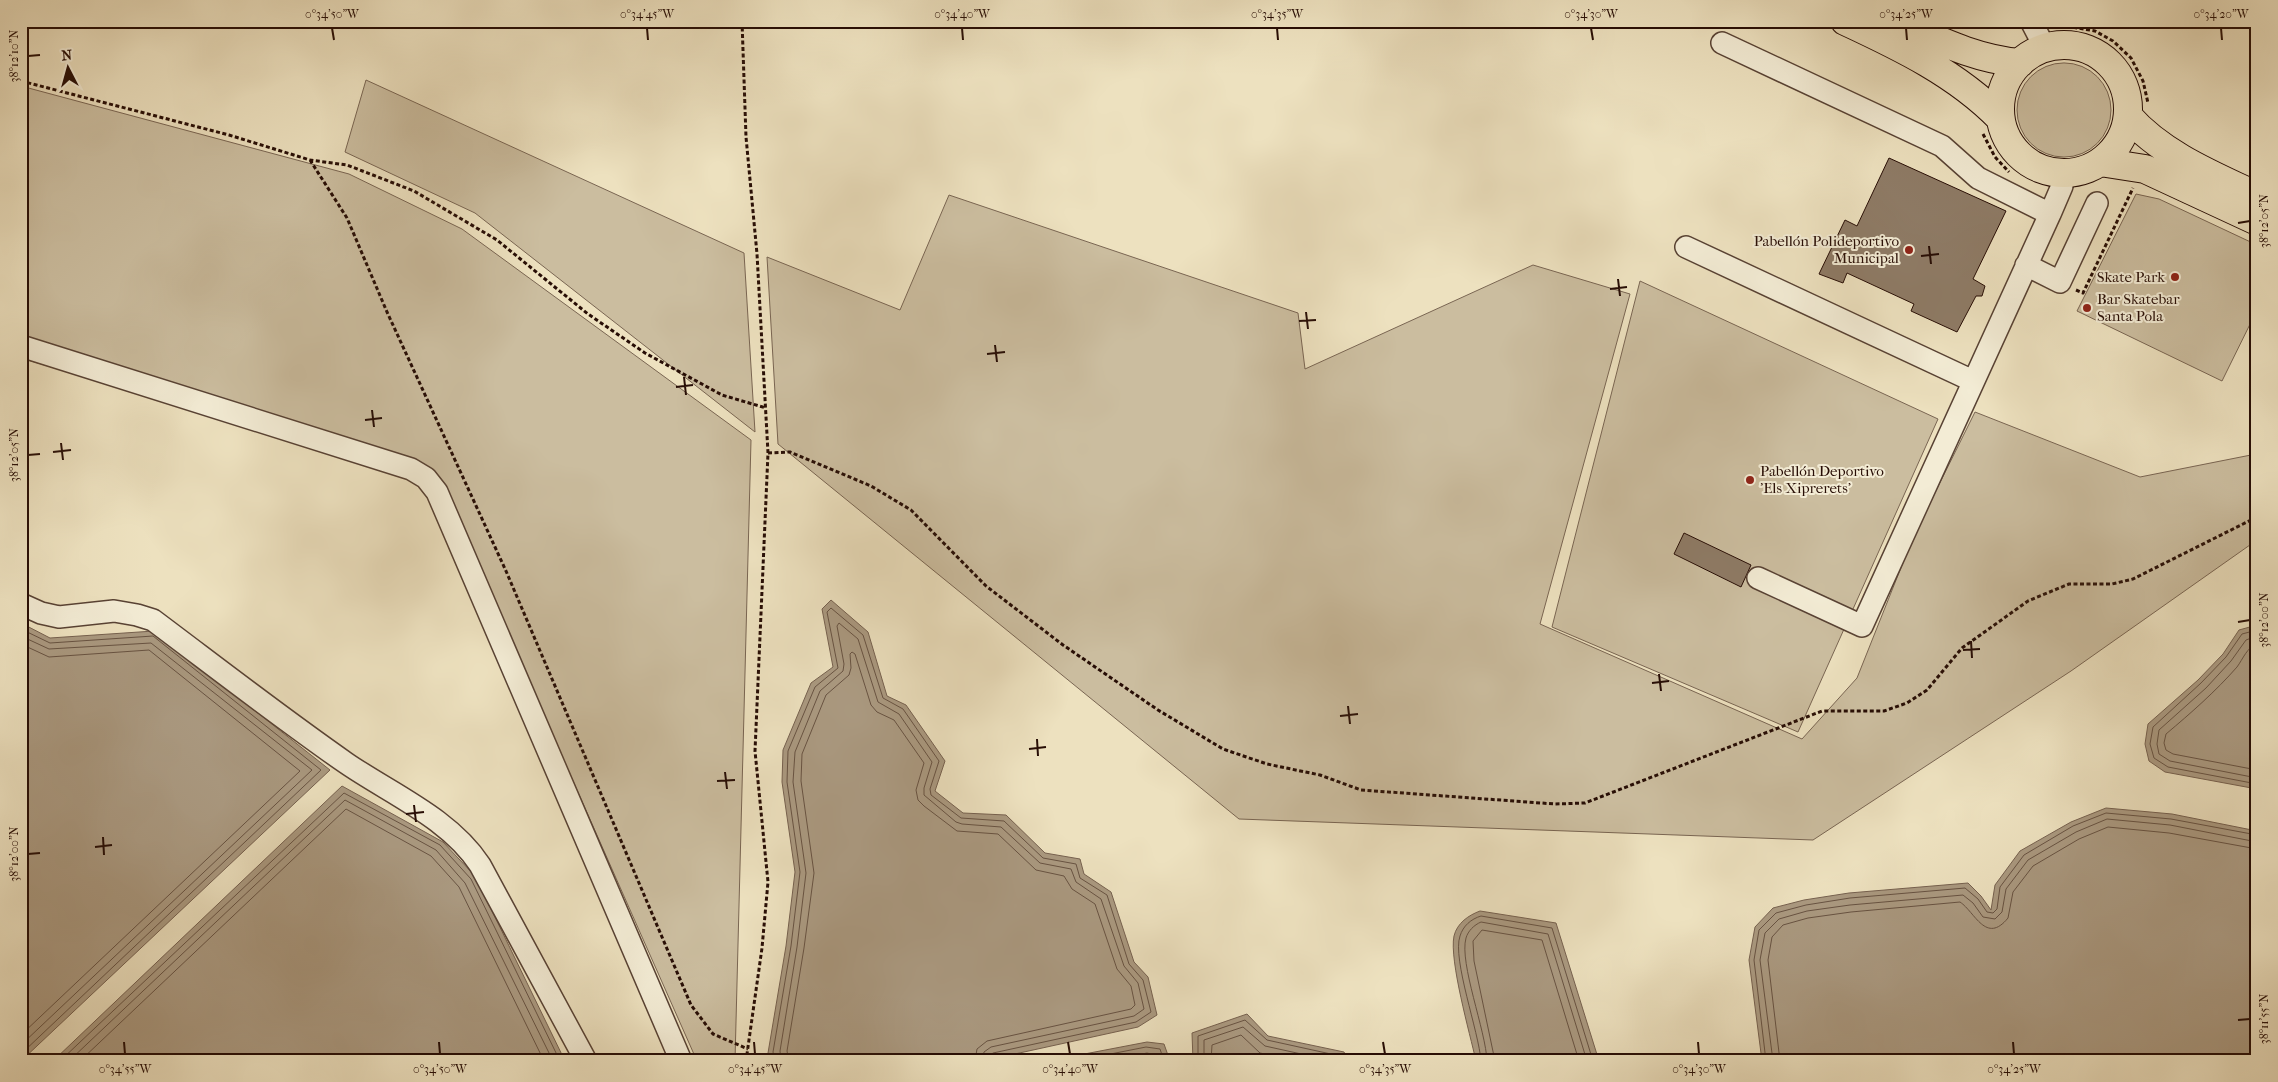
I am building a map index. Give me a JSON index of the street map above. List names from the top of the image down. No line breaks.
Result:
{"places":["Pabellón Polideportivo Municipal","Skate Park","Bar Skatebar Santa Pola","Pabellón Deportivo 'Els Xiprerets'"],"north":"top","coordinates":["0°34'50\"W","0°34'45\"W","0°34'40\"W","0°34'35\"W","0°34'30\"W","0°34'25\"W","0°34'20\"W","38°12'10\"N","38°12'05\"N","38°12'00\"N","38°11'55\"N","0°34'55\"W"]}
